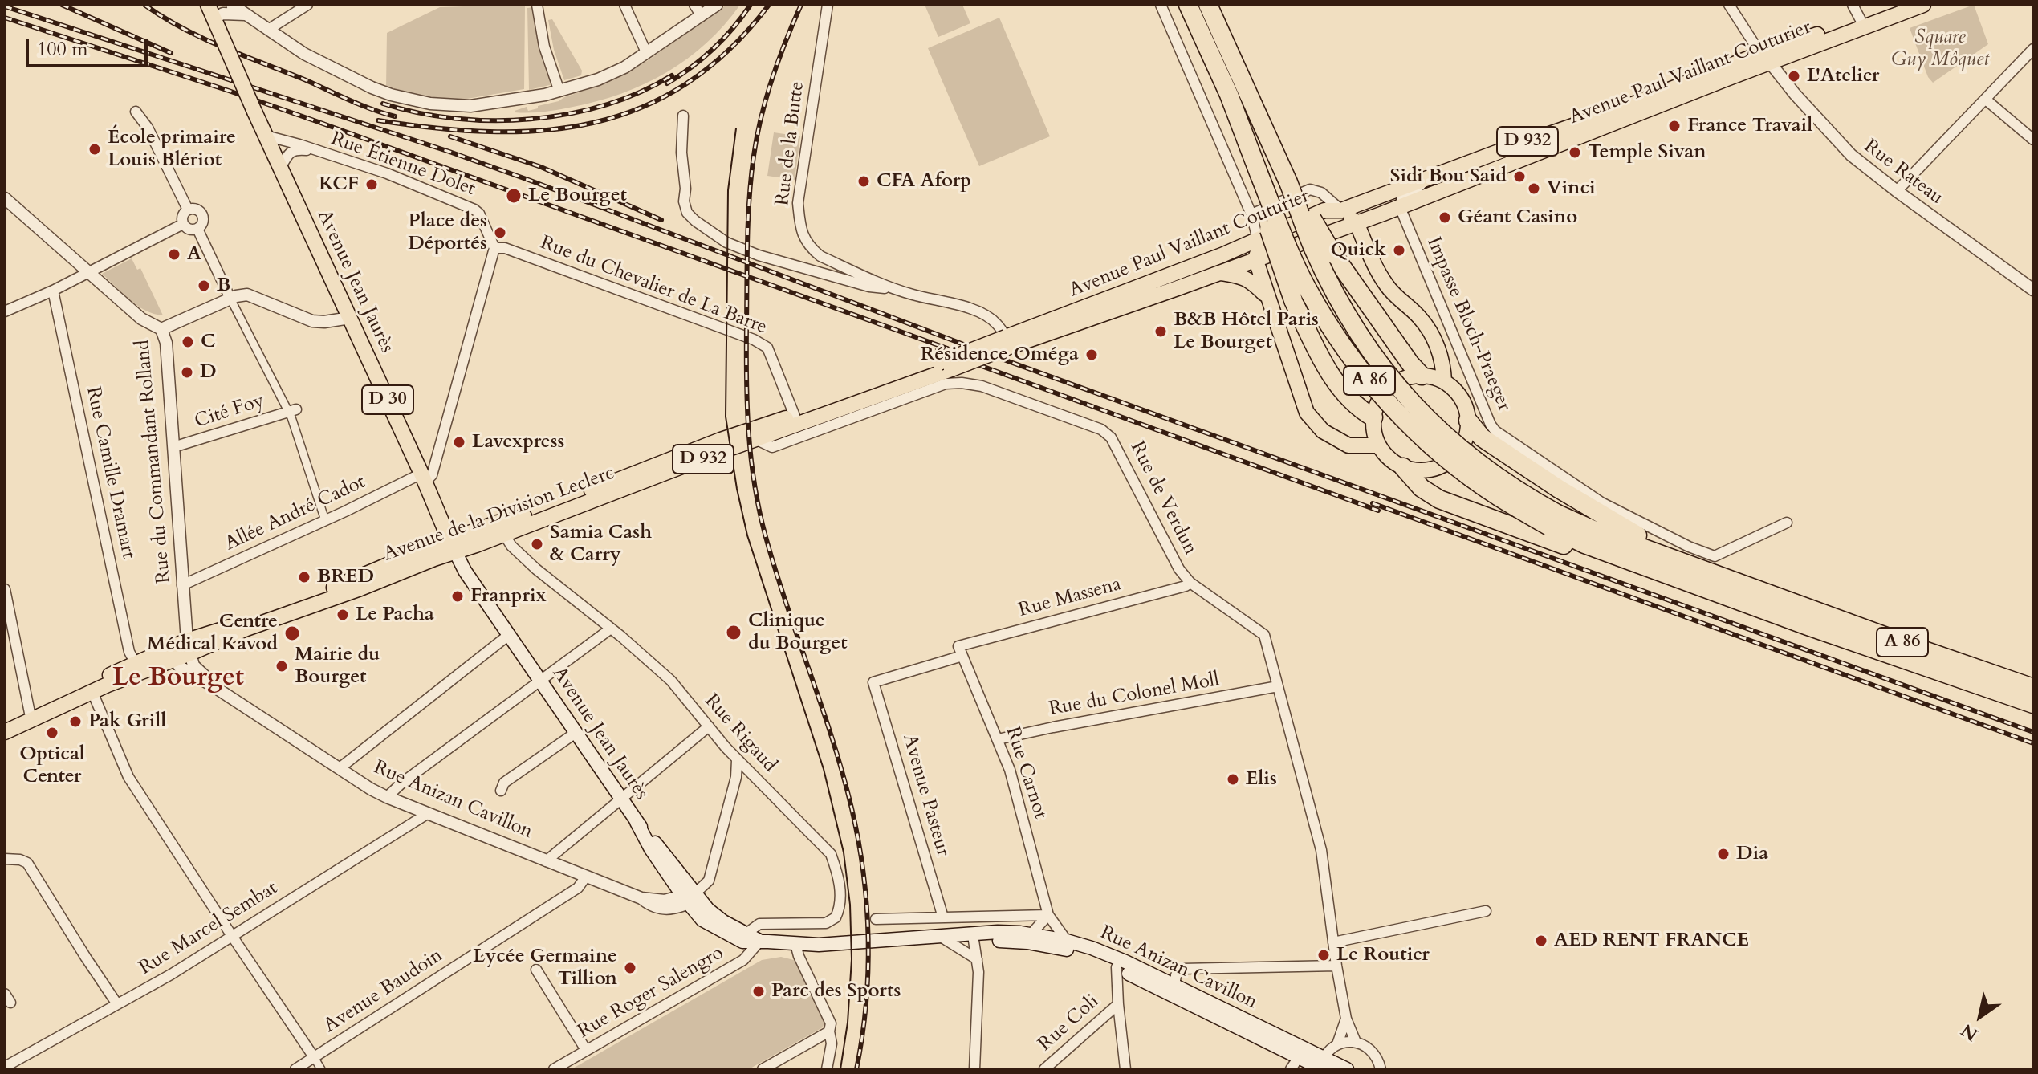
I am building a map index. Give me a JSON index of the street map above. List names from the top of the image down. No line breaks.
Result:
{"streets":{"highway":["A 86"],"main road":["Avenue Paul Vaillant Couturier","D 932","Avenue Jean Jaurès","D 30","Avenue de la Division Leclerc","Rue Anizan Cavillon"],"street":["Rue de la Butte","Rue Étienne Dolet","Rue Rateau","Rue du Chevalier de La Barre","Impasse Bloch-Praeger","Cité Foy","Rue du Commandant Rolland","Rue Camille Dramart","Rue de Verdun","Allée André Cadot","Rue Massena","Rue du Colonel Moll","Rue Rigaud","Rue Carnot","Avenue Pasteur","Rue Marcel Sembat","Avenue Baudoin","Rue Roger Salengro","Rue Coli"]},"crossings":[["Avenue Paul Vaillant Couturier","Rue de la Butte"],["Avenue Paul Vaillant Couturier","Rue Rateau"],["Avenue Paul Vaillant Couturier","Impasse Bloch-Praeger"],["Avenue Paul Vaillant Couturier","Avenue de la Division Leclerc"],["Rue de la Butte","Avenue de la Division Leclerc"],["Rue Étienne Dolet","Avenue Jean Jaurès"],["Rue Étienne Dolet","Rue du Chevalier de La Barre"],["Avenue Jean Jaurès","Allée André Cadot"],["Avenue Jean Jaurès","Avenue de la Division Leclerc"],["Avenue Jean Jaurès","Rue Anizan Cavillon"],["Rue du Chevalier de La Barre","Avenue de la Division Leclerc"],["Cité Foy","Rue du Commandant Rolland"],["Rue du Commandant Rolland","Allée André Cadot"],["Rue du Commandant Rolland","Avenue de la Division Leclerc"],["Rue du Commandant Rolland","Rue Anizan Cavillon"],["Rue Camille Dramart","Avenue de la Division Leclerc"],["Rue de Verdun","Avenue de la Division Leclerc"],["Rue de Verdun","Rue Massena"],["Rue de Verdun","Rue du Colonel Moll"],["Avenue de la Division Leclerc","Rue Rigaud"],["Avenue de la Division Leclerc","Rue Anizan Cavillon"],["Rue Massena","Rue Carnot"],["Rue Massena","Avenue Pasteur"],["Rue du Colonel Moll","Rue Carnot"],["Rue Rigaud","Rue Anizan Cavillon"],["Rue Anizan Cavillon","Rue Marcel Sembat"],["Rue Anizan Cavillon","Avenue Baudoin"],["Rue Anizan Cavillon","Rue Roger Salengro"]],"districts":["Le Bourget"],"parks":["Square Guy Môquet"],"places":["L'Atelier","France Travail","École primaire Louis Blériot","Temple Sivan","Sidi Bou Said","CFA Aforp","KCF","Vinci","Le Bourget","Géant Casino","Place des Déportés","Quick","A","B","B&B Hôtel Paris Le Bourget","C","Résidence Oméga","D","Lavexpress","Samia Cash & Carry","BRED","Franprix","Le Pacha","Clinique du Bourget","Centre Médical Kavod","Mairie du Bourget","Pak Grill","Optical Center","Elis","Dia","AED RENT FRANCE","Le Routier","Lycée Germaine Tillion","Parc des Sports"],"scale_bar":"100 m","north":"bottom left"}
